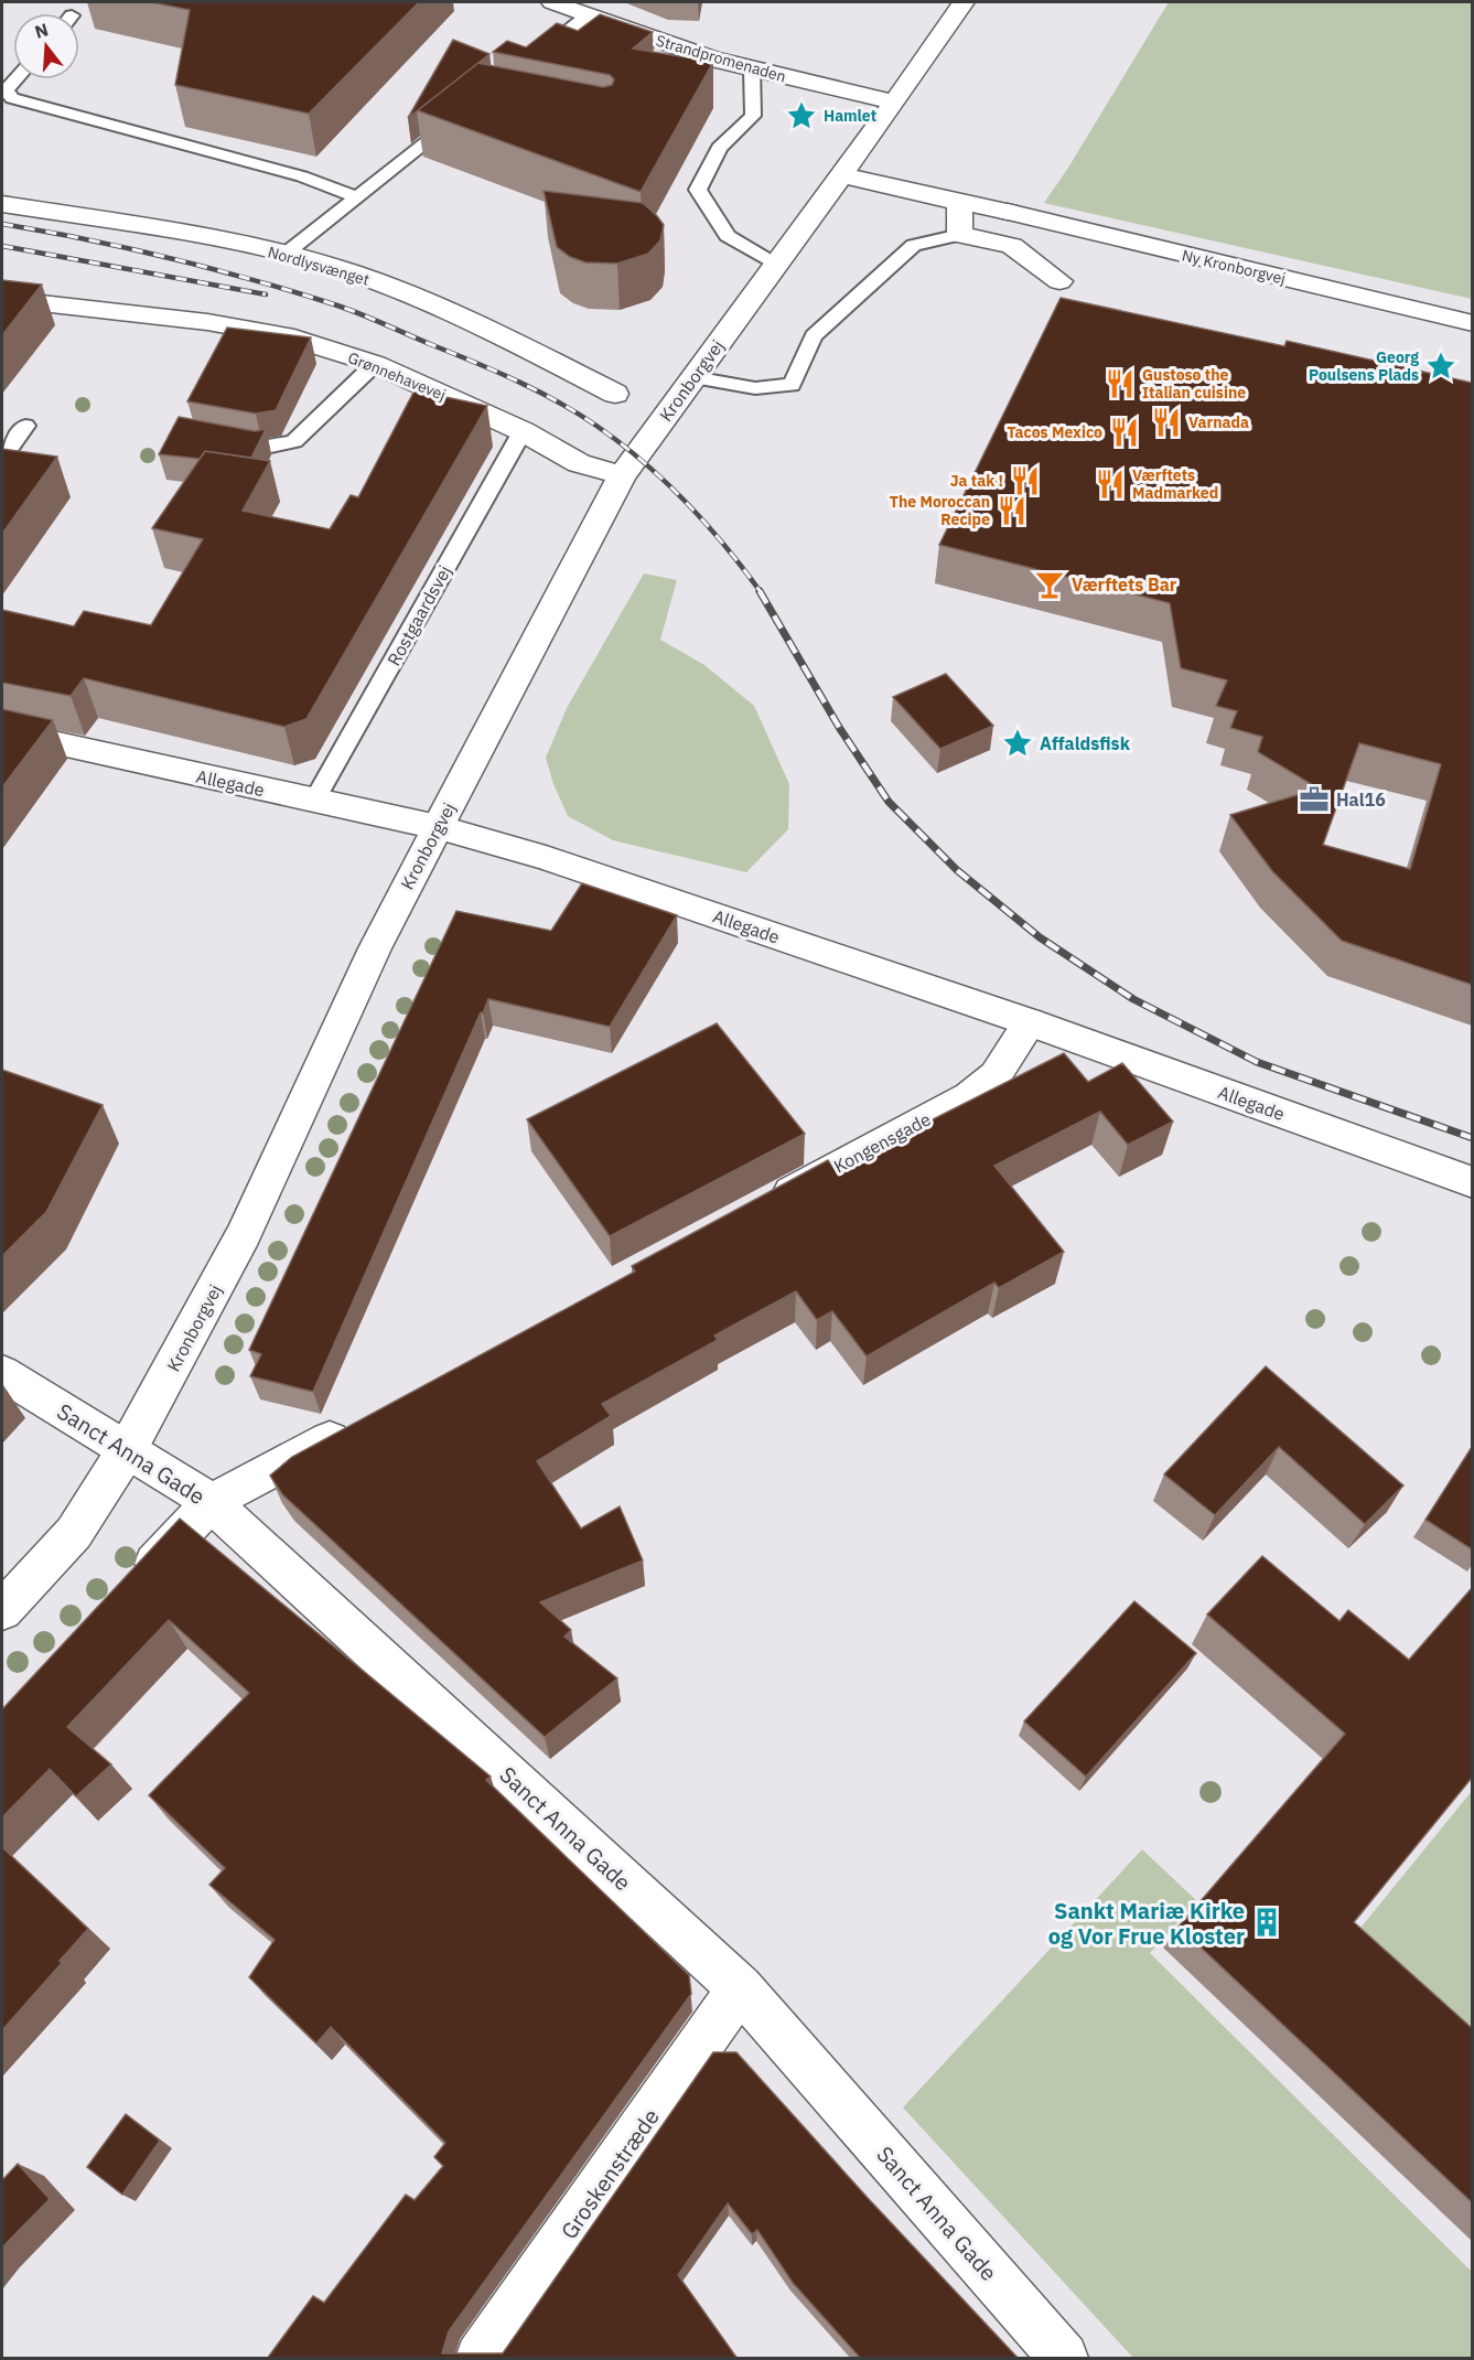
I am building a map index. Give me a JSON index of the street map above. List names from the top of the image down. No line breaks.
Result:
{"streets":{"street":["Strandpromenaden","Nordlysvænget","Ny Kronborgvej","Grønnehavevej","Kronborgvej","Allegade","Kongensgade","Sanct Anna Gade","Groskenstræde"],"lane":["Rostgaardsvej"]},"crossings":[["Strandpromenaden","Kronborgvej"],["Ny Kronborgvej","Kronborgvej"],["Grønnehavevej","Kronborgvej"],["Grønnehavevej","Rostgaardsvej"],["Kronborgvej","Allegade"],["Kronborgvej","Sanct Anna Gade"],["Rostgaardsvej","Allegade"],["Allegade","Kongensgade"],["Sanct Anna Gade","Groskenstræde"]],"places":{"place":["Hamlet","Georg Poulsens Plads","Affaldsfisk"],"restaurant":["Gustoso the Italian cuisine","Varnada","Tacos Mexico","Ja tak !","Værftets Madmarked","The Moroccan Recipe"],"bar":["Værftets Bar"],"office":["Hal16"],"building":["Sankt Mariæ Kirke og Vor Frue Kloster"]},"north":"top"}
